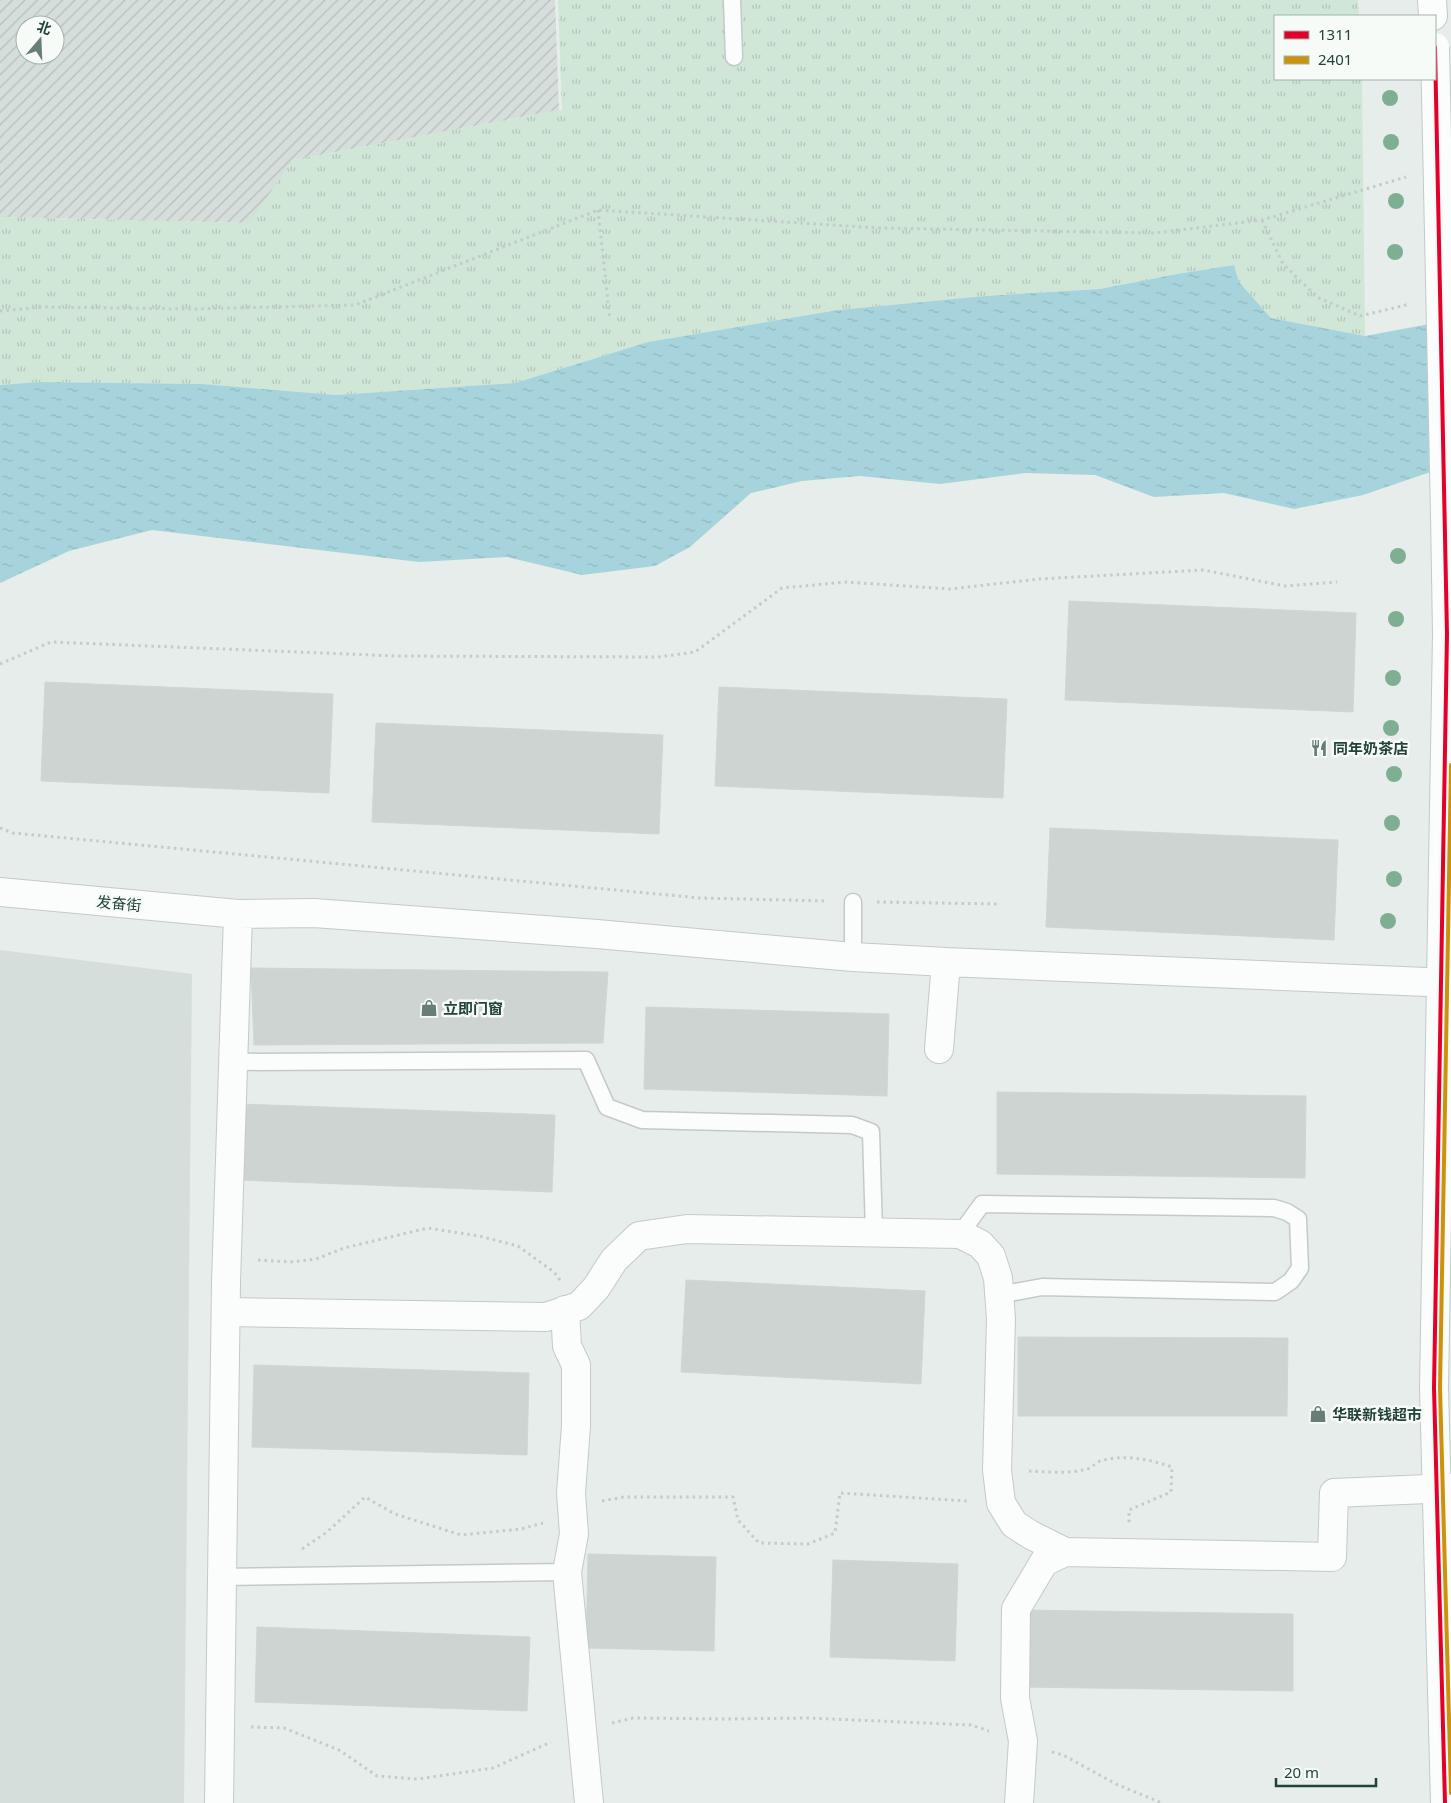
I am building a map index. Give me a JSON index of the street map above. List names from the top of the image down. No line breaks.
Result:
{"streets":{"street":["发奋街"]},"places":{"restaurant":["同年奶茶店"],"shop":["立即门窗","华联新钱超市"]},"lines":["transit line 1311","transit line 2401"],"legend":["1311","2401"],"scale_bar":"20 m","north":"top"}
